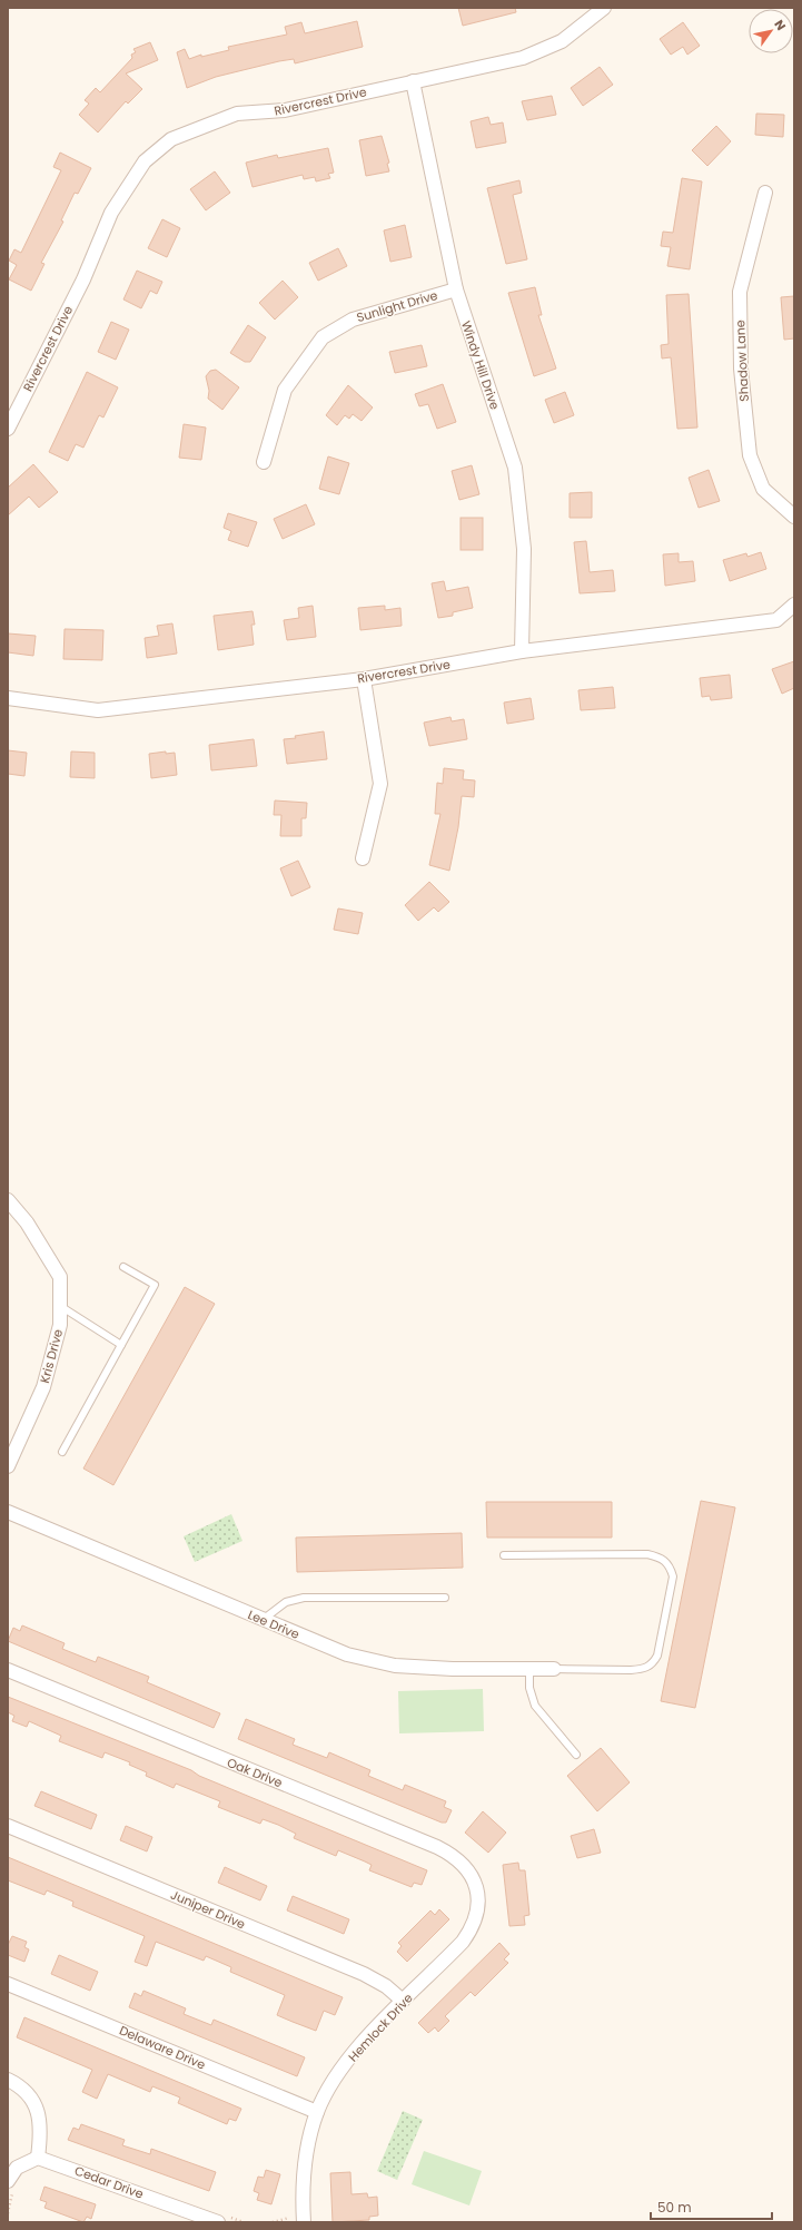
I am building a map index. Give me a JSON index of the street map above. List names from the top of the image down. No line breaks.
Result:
{"streets":{"street":["Rivercrest Drive","Sunlight Drive","Shadow Lane","Windy Hill Drive","Kris Drive","Lee Drive","Oak Drive","Juniper Drive","Hemlock Drive","Delaware Drive","Cedar Drive"]},"crossings":[["Rivercrest Drive","Windy Hill Drive"],["Sunlight Drive","Windy Hill Drive"],["Oak Drive","Hemlock Drive"],["Juniper Drive","Hemlock Drive"],["Hemlock Drive","Delaware Drive"]],"scale_bar":"50 m","north":"top right"}
